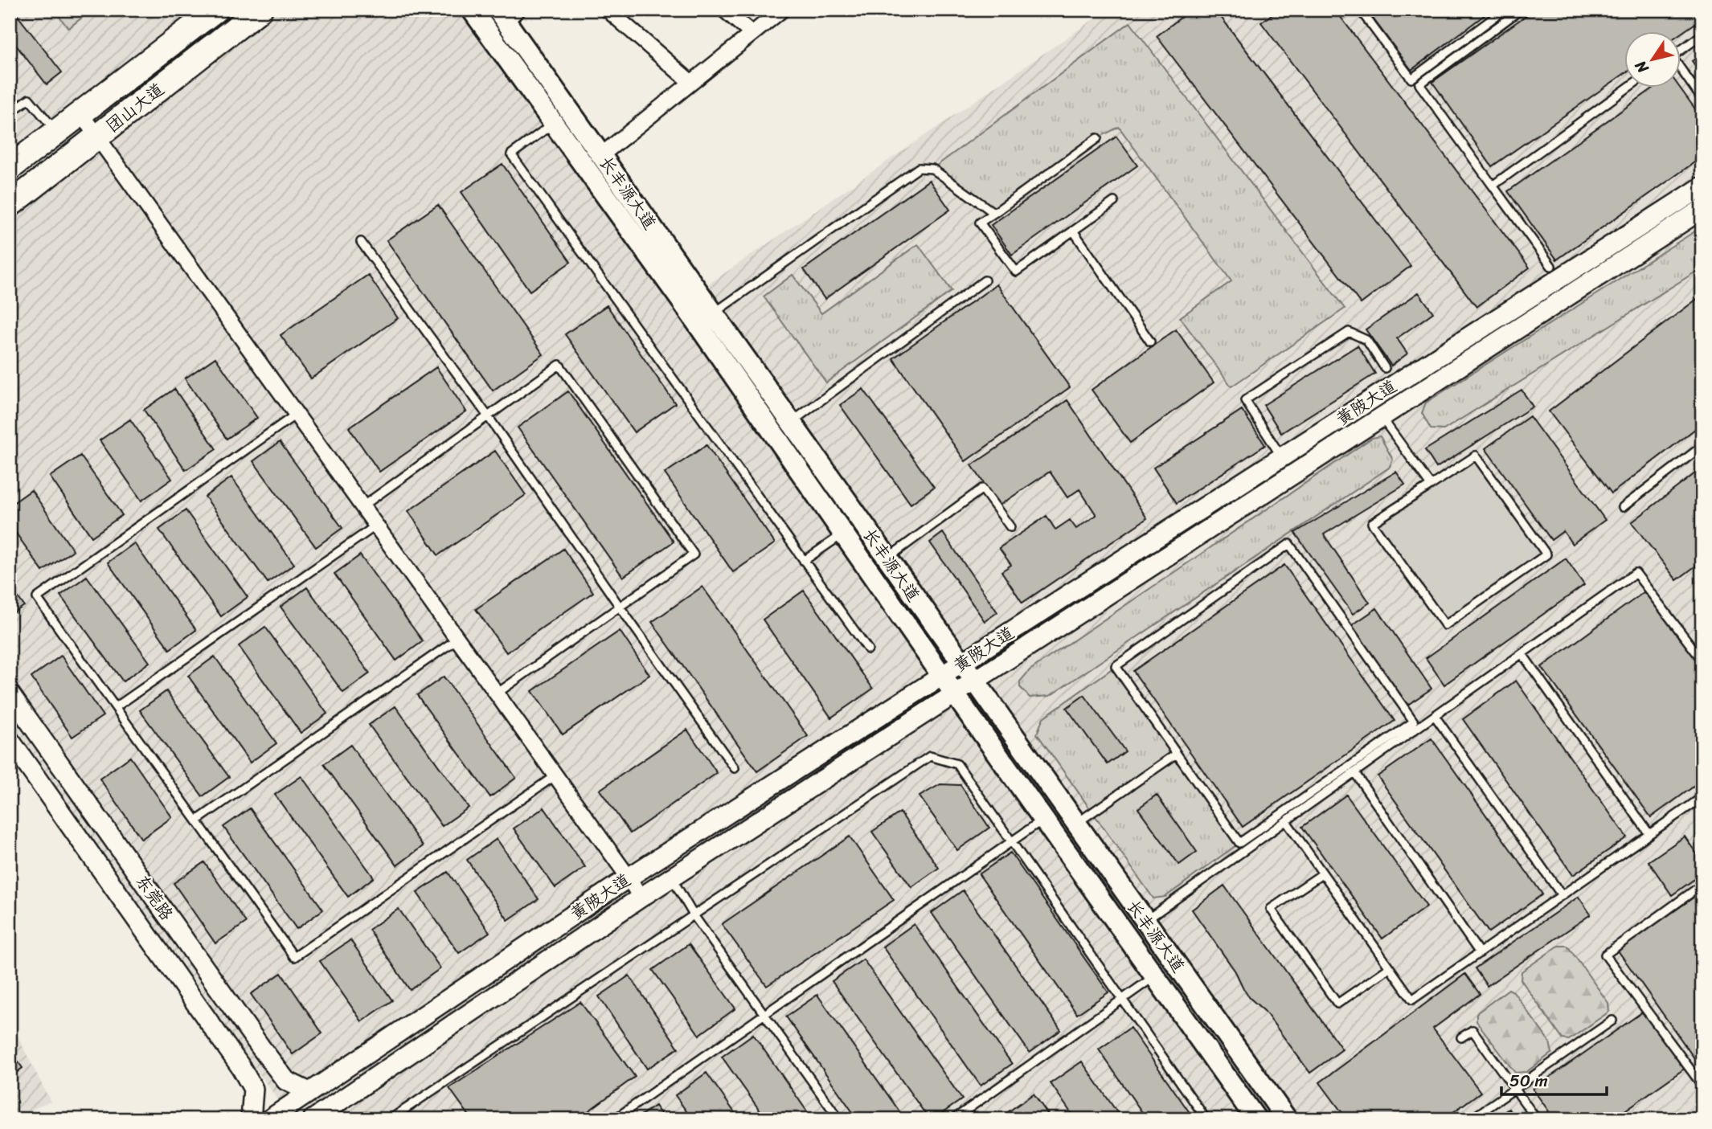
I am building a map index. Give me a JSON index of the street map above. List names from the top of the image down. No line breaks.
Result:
{"streets":{"highway":["团山大道"],"main road":["长丰源大道"],"street":["黄陂大道","东莞路"]},"crossings":[["长丰源大道","黄陂大道"],["黄陂大道","东莞路"]],"scale_bar":"50 m","north":"bottom left"}
